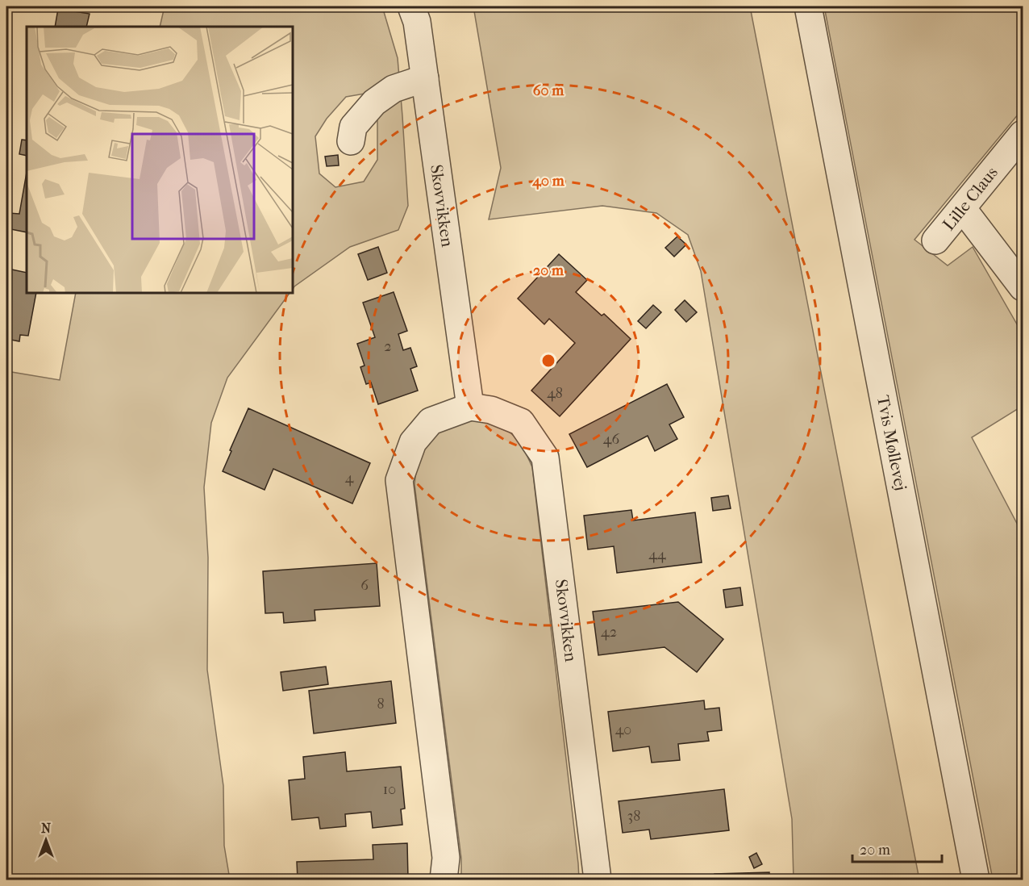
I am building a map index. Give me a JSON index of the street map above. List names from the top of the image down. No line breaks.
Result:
{"streets":{"street":["Lille Claus","Skovvikken","Tvis Møllevej"]},"house_numbers":["2","48","46","4","44","6","42","8","40","10","38"],"scale_bar":"20 m","north":"top","rings":["60 m","40 m","20 m"]}
